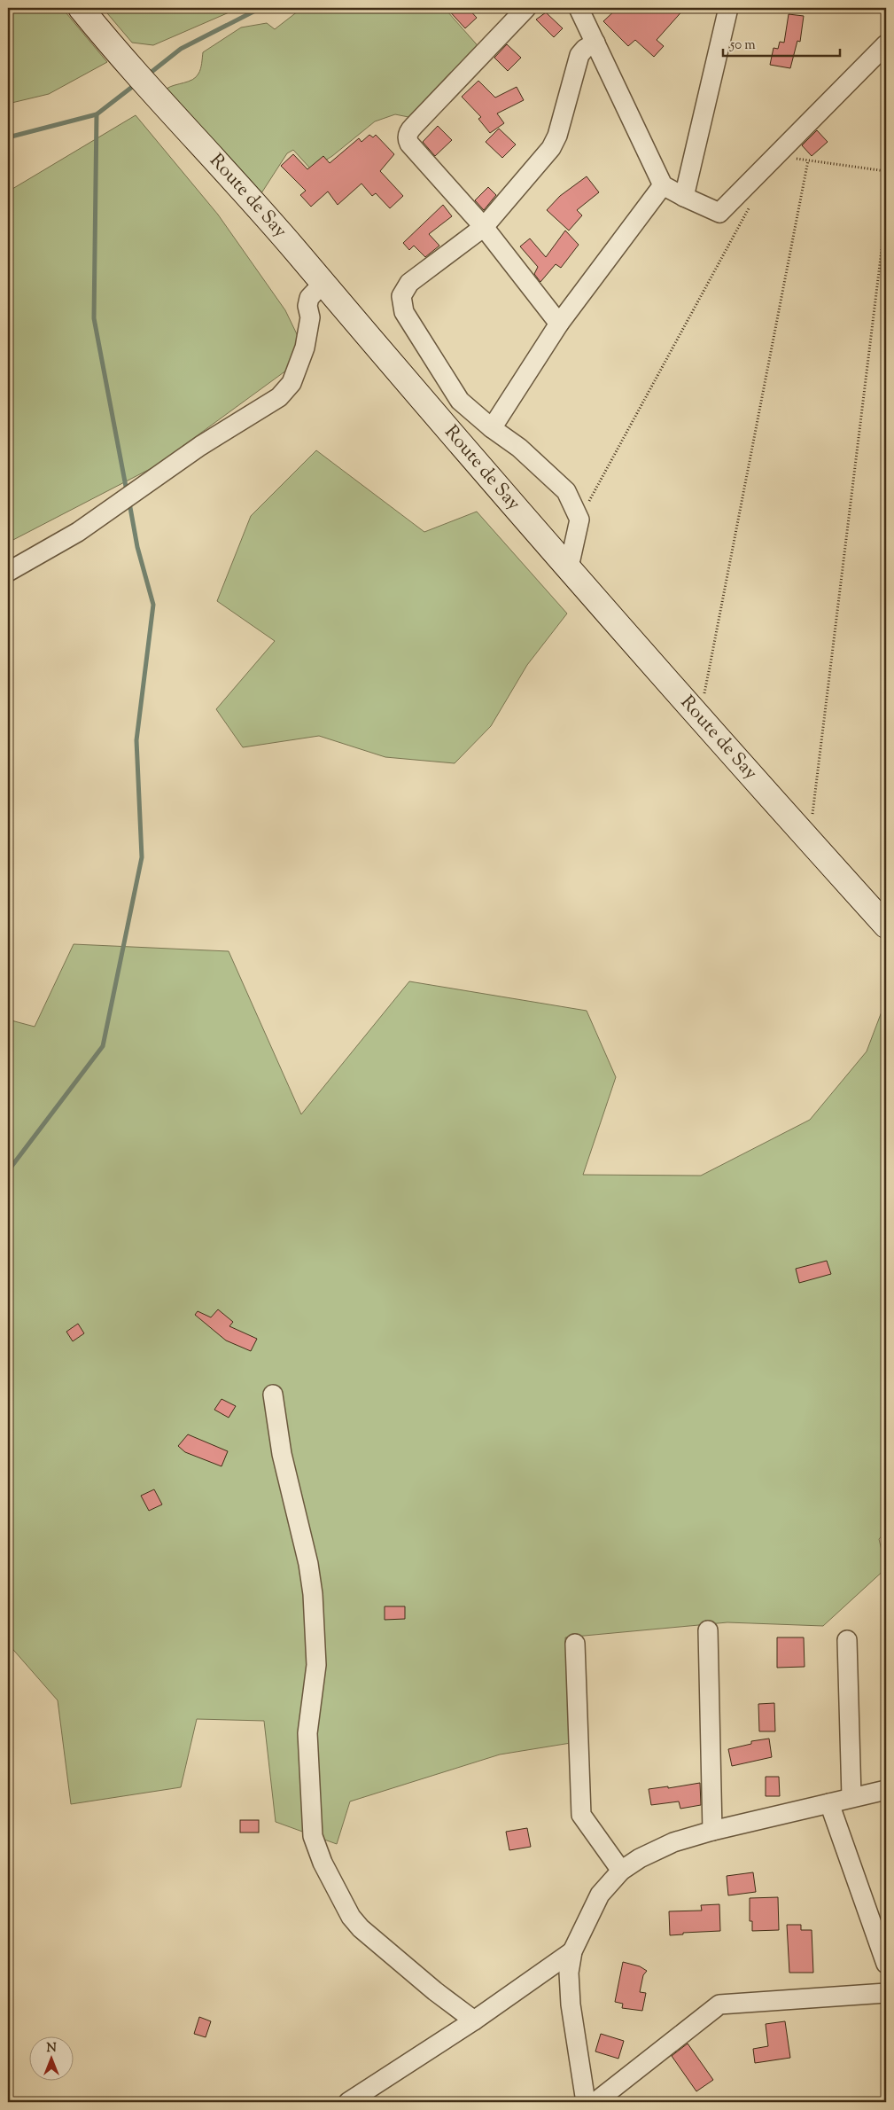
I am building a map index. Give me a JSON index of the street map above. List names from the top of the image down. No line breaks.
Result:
{"streets":{"main road":["Route de Say"]},"scale_bar":"50 m","north":"top"}
